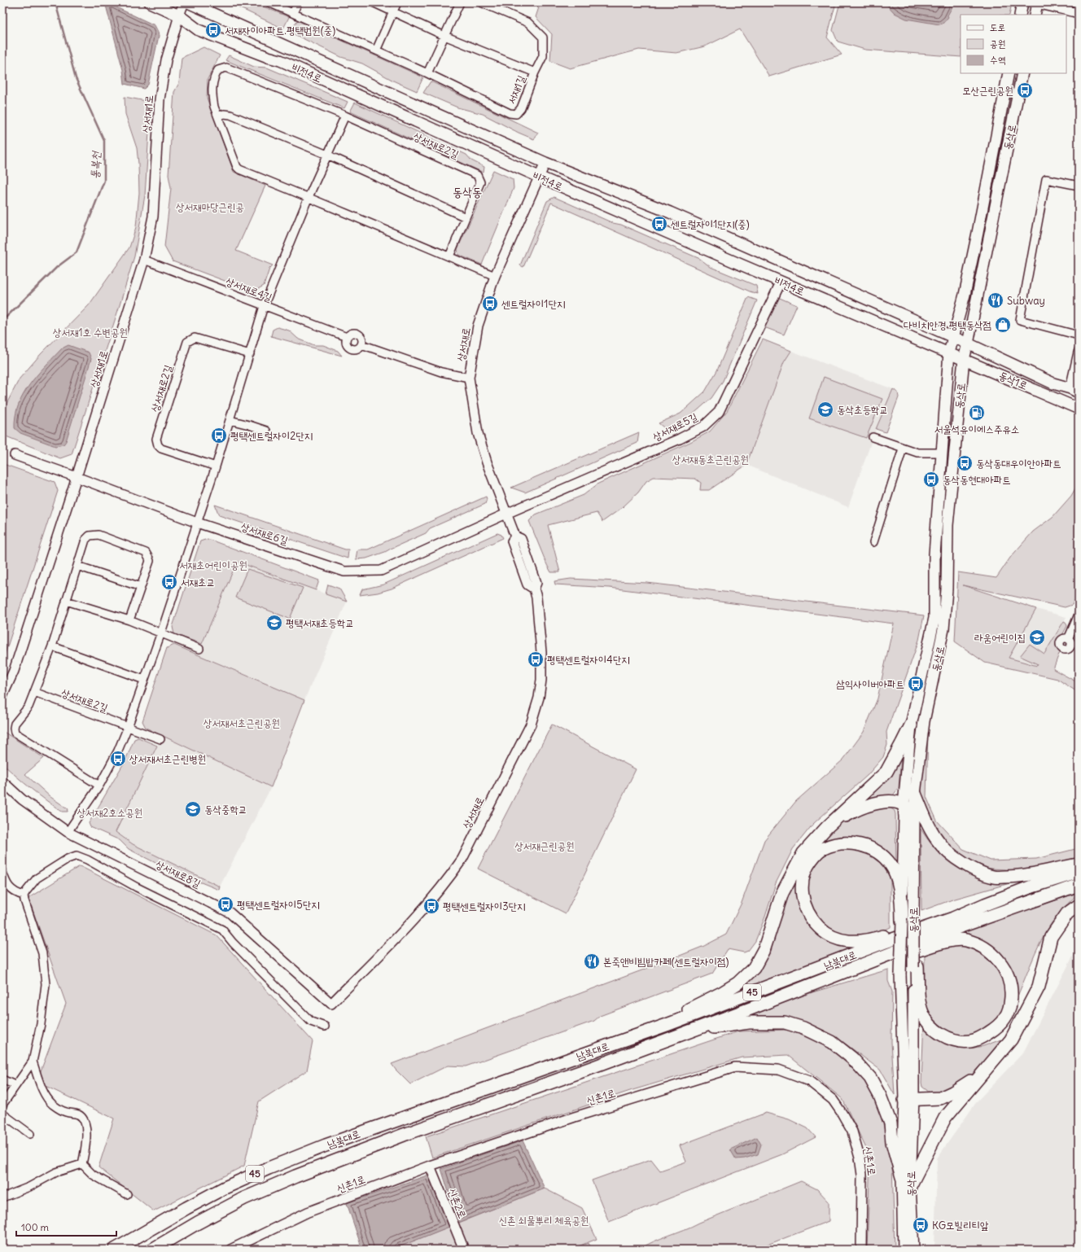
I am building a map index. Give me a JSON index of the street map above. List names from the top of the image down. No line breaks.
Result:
{"streets":{"highway":["남북대로","45"],"main road":["비전4로","동삭로","동삭1로"],"street":["서재1길","상서재1로","상서재로2길","상서재로4길","상서재로","상서재로5길","상서재로6길","상서재로8길","신촌1로","신촌2로"]},"crossings":[["비전4로","상서재1로"],["비전4로","동삭로"],["비전4로","상서재로"],["비전4로","동삭1로"],["비전4로","상서재로5길"],["상서재1로","상서재로4길"],["상서재1로","상서재로6길"],["동삭로","동삭1로"],["상서재로","상서재로5길"],["상서재로","상서재로6길"],["상서재로","상서재로8길"],["상서재로5길","상서재로6길"],["신촌1로","신촌2로"]],"districts":["동삭동"],"water":["통복천"],"parks":["상서재마당근린공","상서재1호 수변공원","상서재동초근린공원","서재초어린이공원","상서재서초근린공원","상서재2호소공원","상서재근린공원","신촌 쇠물뿌리 체육공원"],"places":{"bus stop":["서재자이아파트.평택법원(중)","모산근린공원","센트럴자이1단지(중)","센트럴자이1단지","평택센트럴자이2단지","동삭동대우이안아파트","동삭동현대아파트","서재초교","평택센트럴자이4단지","삼익사이버아파트","상서재서초근린병원","평택센트럴자이5단지","평택센트럴자이3단지","KG모빌리티앞"],"restaurant":["Subway","본죽앤비빔밥카페(센트럴자이점)"],"shop":["다비치안경 평택동삭점"],"school or university":["동삭초등학교","평택서재초등학교","라움어린이집","동삭중학교"],"fuel station":["서울석유이에스주유소"]},"legend":["도로","공원","수역"],"scale_bar":"100 m"}
